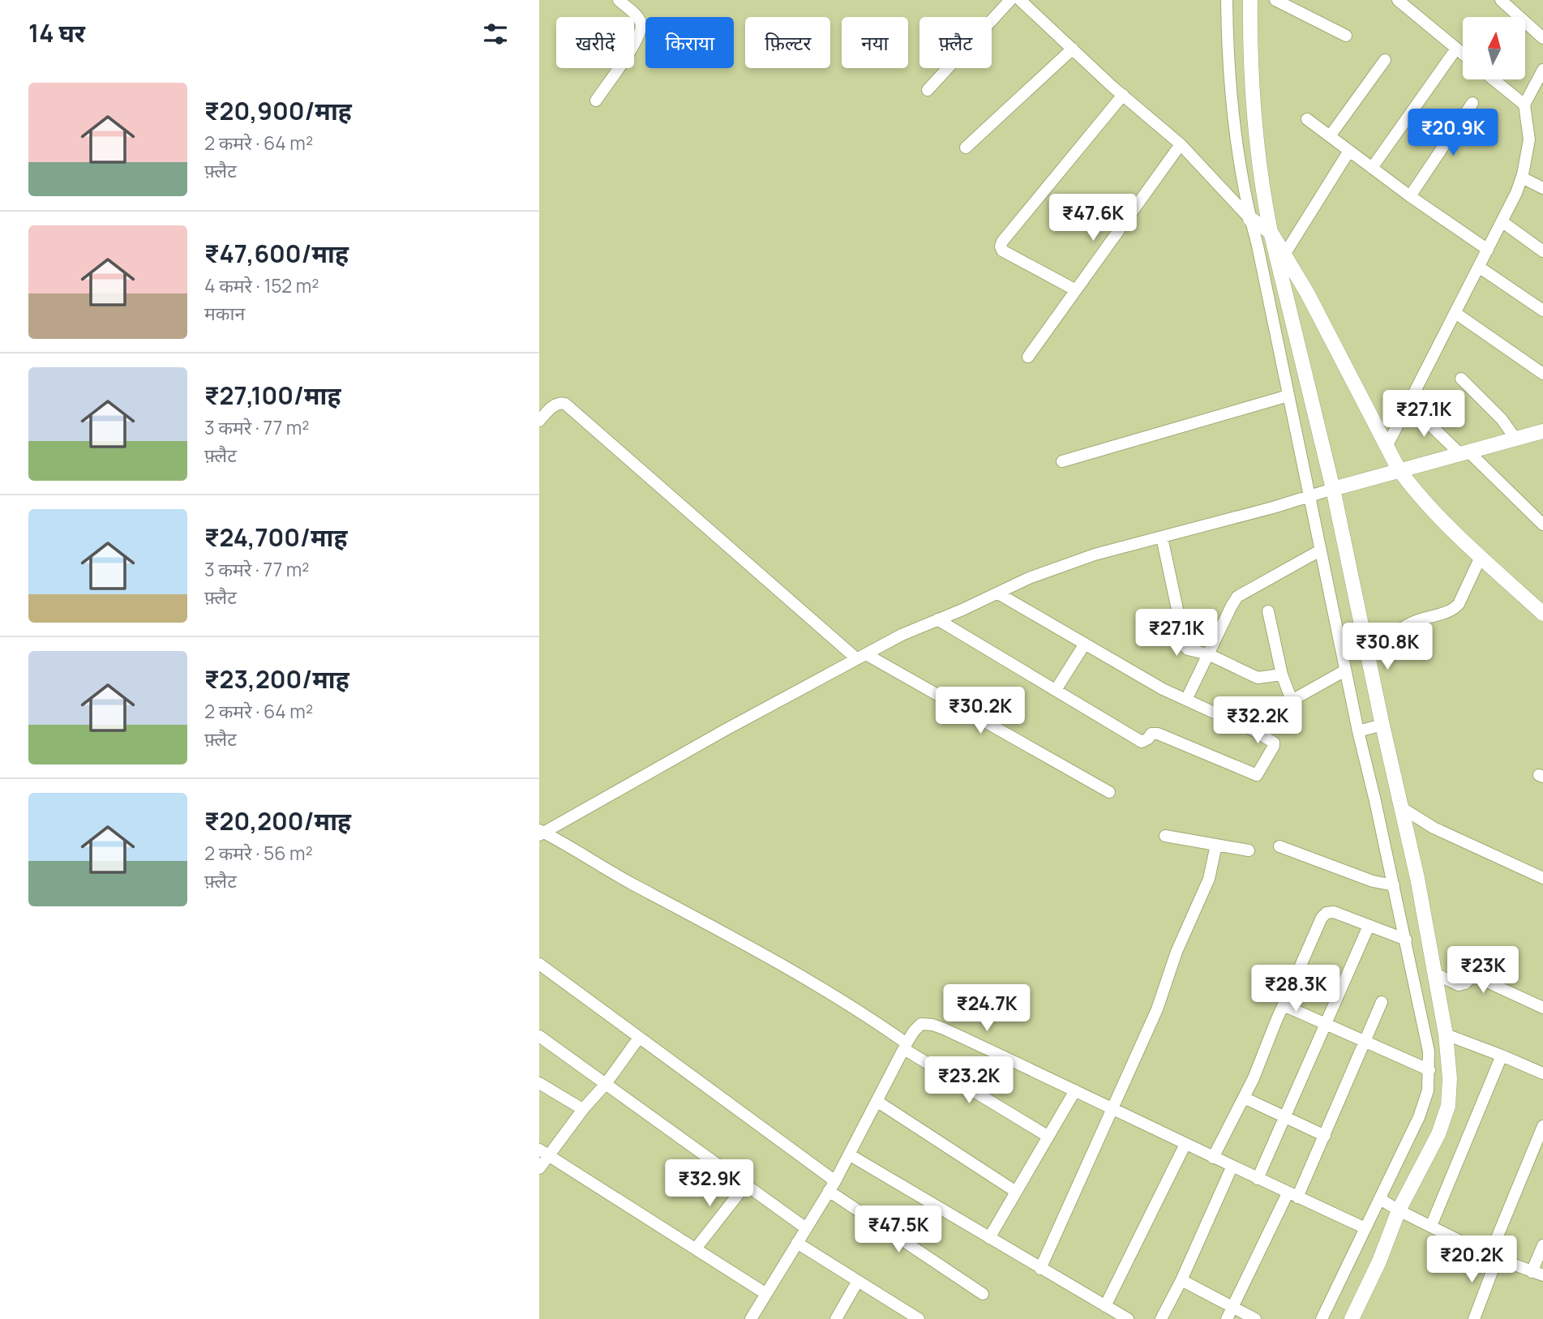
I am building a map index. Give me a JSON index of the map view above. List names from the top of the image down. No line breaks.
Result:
{"north":"top","page":{"heading":"14 घर","chip":["खरीदें","किराया","फ़िल्टर","नया","फ़्लैट"],"list":[{"name":"₹20,900/माह","note":"2 कमरे · 64 m² · फ़्लैट"},{"name":"₹47,600/माह","note":"4 कमरे · 152 m² · मकान"},{"name":"₹27,100/माह","note":"3 कमरे · 77 m² · फ़्लैट"},{"name":"₹24,700/माह","note":"3 कमरे · 77 m² · फ़्लैट"},{"name":"₹23,200/माह","note":"2 कमरे · 64 m² · फ़्लैट"},{"name":"₹20,200/माह","note":"2 कमरे · 56 m² · फ़्लैट"}],"price":["₹20.9K","₹47.6K","₹27.1K","₹27.1K","₹30.8K","₹30.2K","₹32.2K","₹23K","₹28.3K","₹24.7K","₹23.2K","₹32.9K","₹47.5K","₹20.2K"]}}
